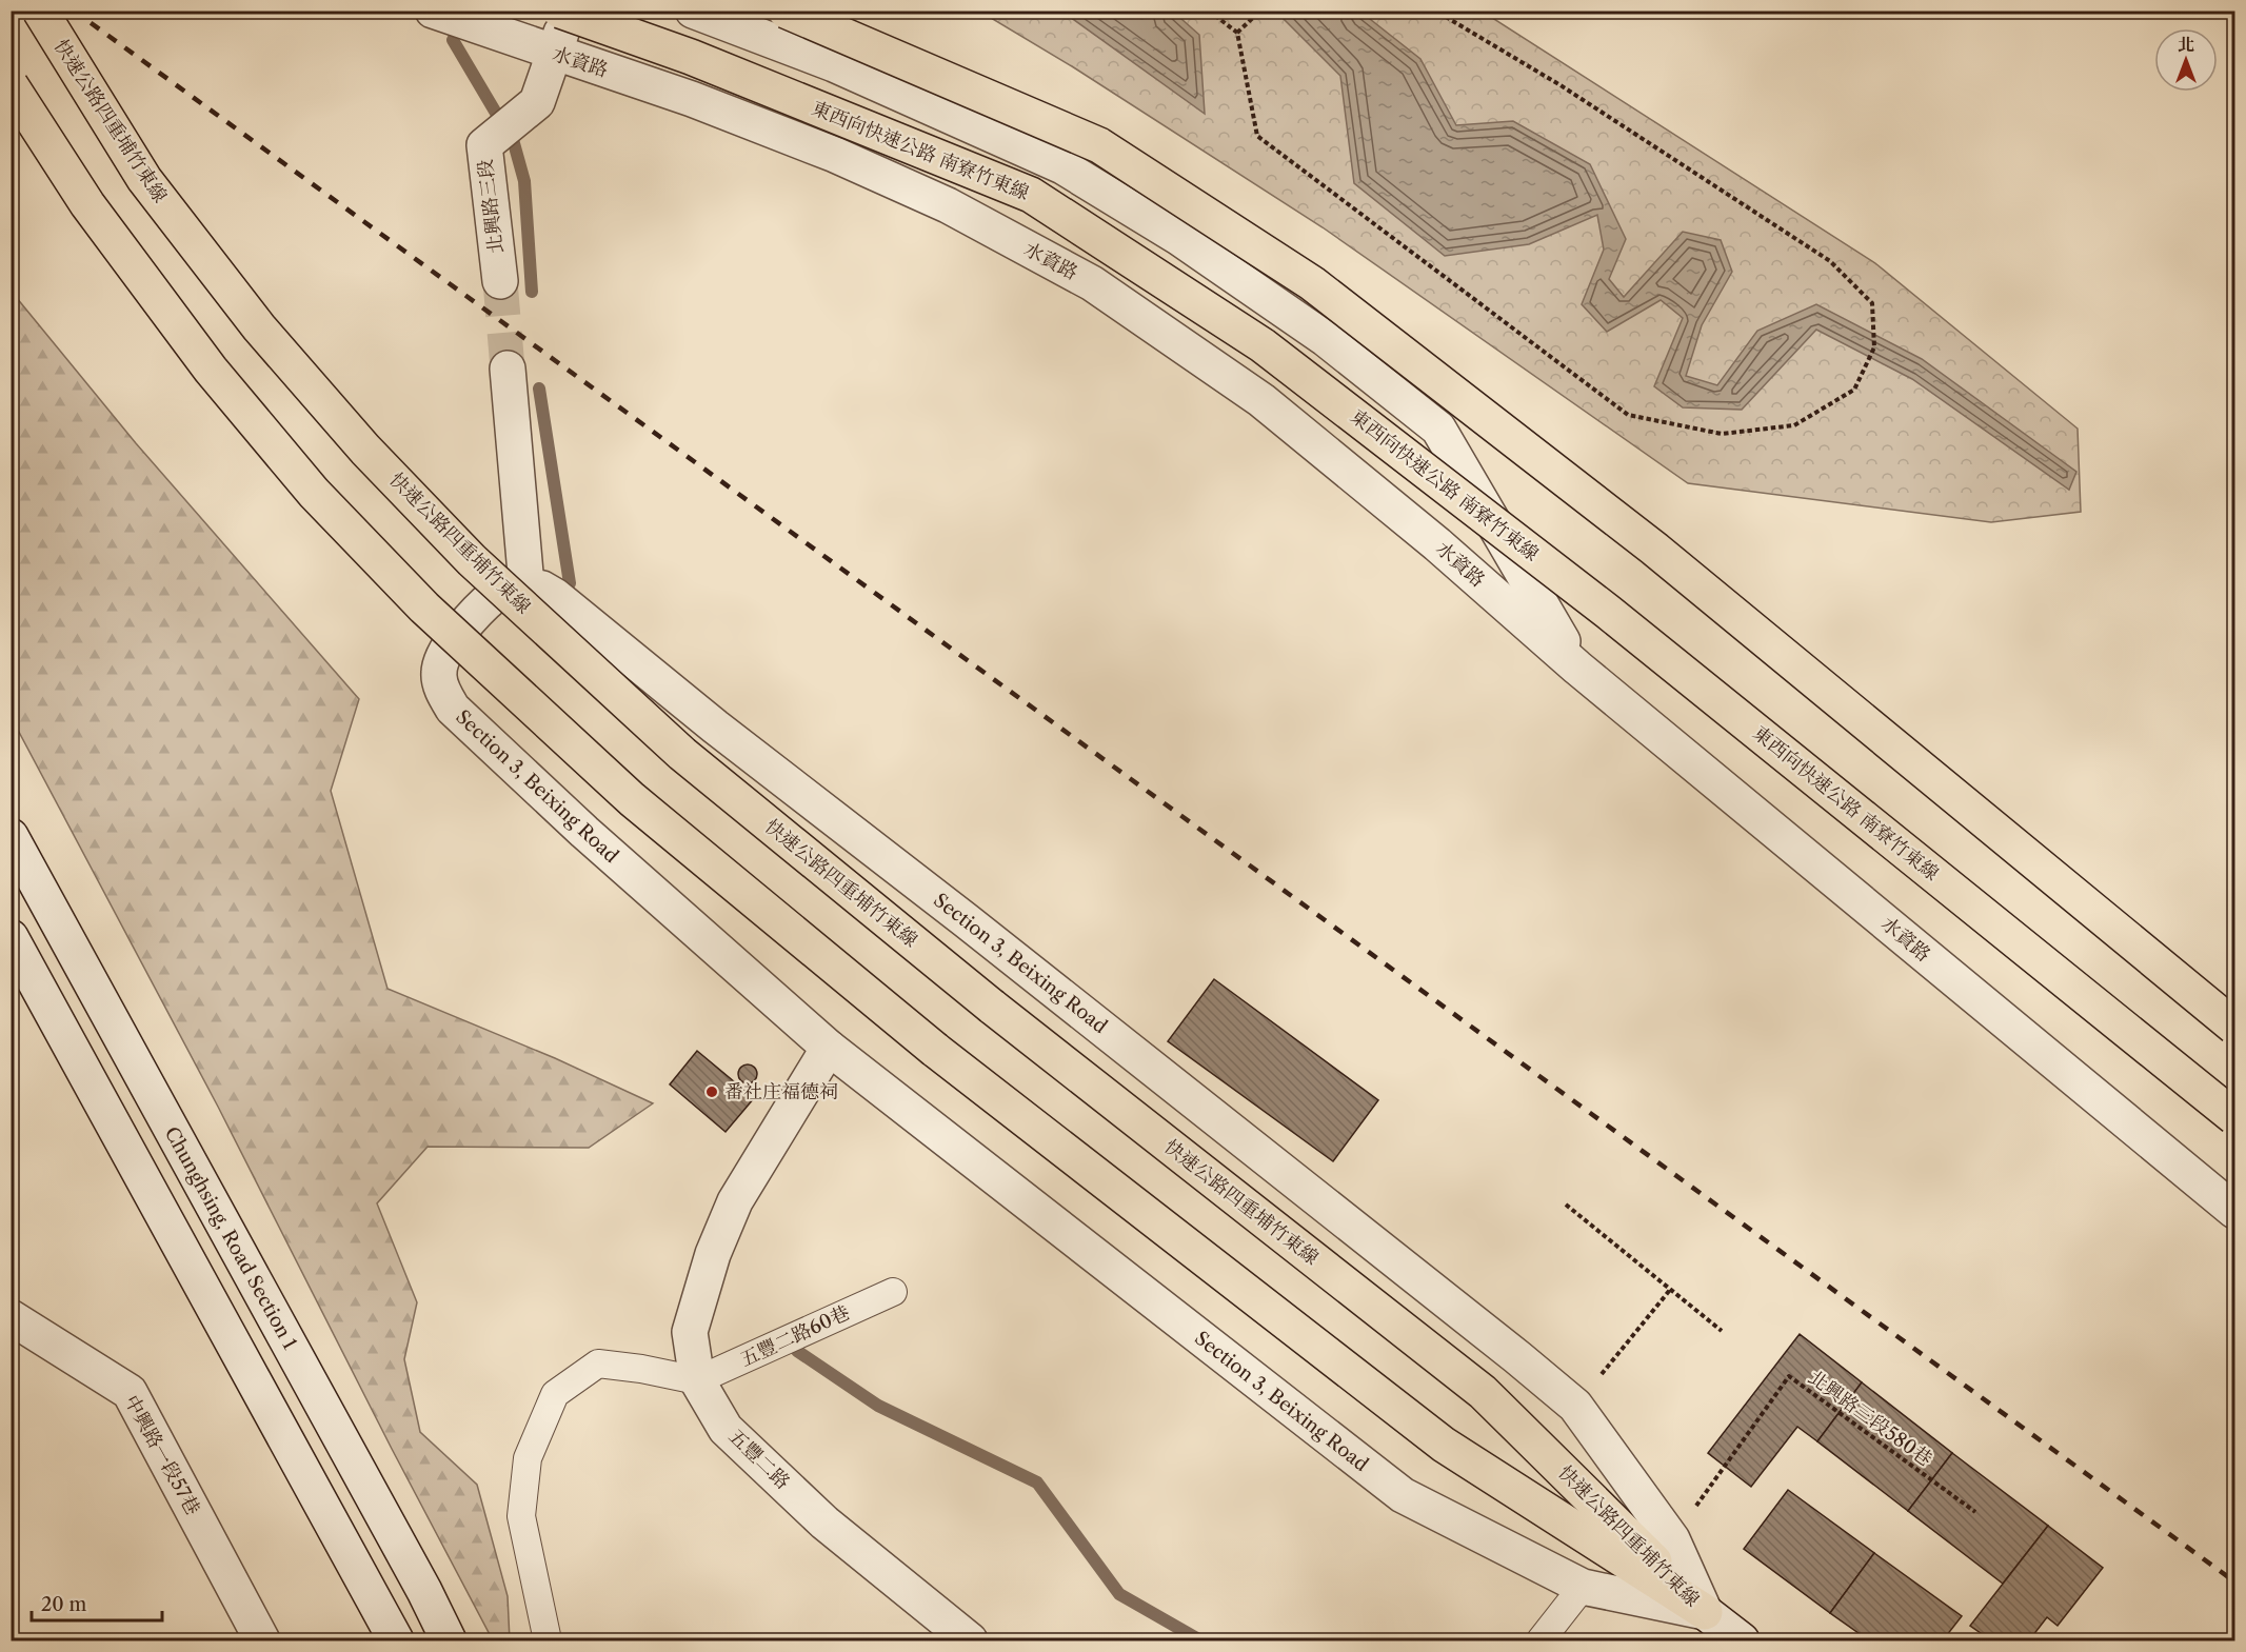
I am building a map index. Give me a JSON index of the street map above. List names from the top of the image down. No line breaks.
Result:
{"streets":{"highway":["快速公路四重埔竹東線","東西向快速公路 南寮竹東線"],"street":["水資路","北興路三段","Section 3, Beixing Road","Chunghsing, Road Section 1","中興路一段57巷","五豐二路"],"lane":["五豐二路60巷"],"path":["北興路三段580巷"]},"crossings":[["水資路","北興路三段"],["快速公路四重埔竹東線","Section 3, Beixing Road"],["Section 3, Beixing Road","北興路三段580巷"],["Section 3, Beixing Road","五豐二路"],["五豐二路60巷","五豐二路"]],"places":["番社庄福德祠"],"scale_bar":"20 m","north":"top"}
